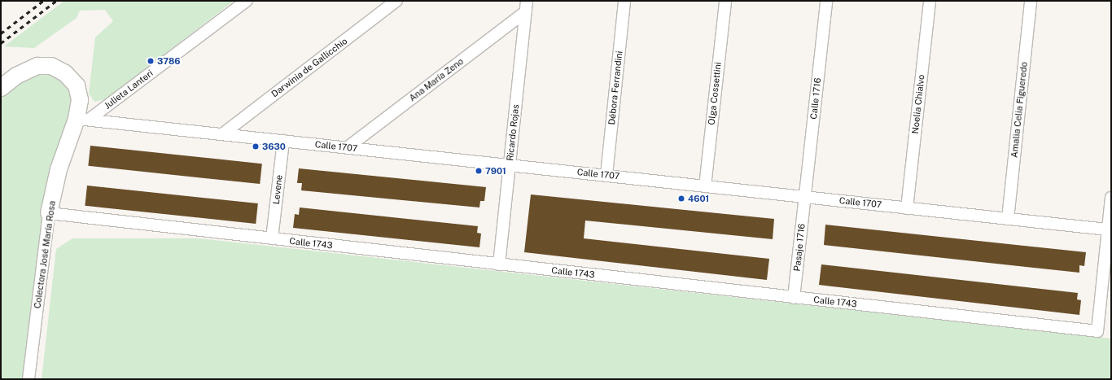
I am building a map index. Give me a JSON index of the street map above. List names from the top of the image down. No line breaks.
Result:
{"streets":{"main road":["Colectora José María Rosa"],"street":["Darwinia de Gallicchio","Ana María Zeno","Débora Ferrandini","Julieta Lanteri","Olga Cossettini","Calle 1716","Noelia Chialvo","Amalia Celia Figueredo","Ricardo Rojas","Calle 1707","Levene","Calle 1743","Pasaje 1716"]},"crossings":[["Darwinia de Gallicchio","Calle 1707"],["Ana María Zeno","Ricardo Rojas"],["Ana María Zeno","Calle 1707"],["Débora Ferrandini","Calle 1707"],["Julieta Lanteri","Calle 1707"],["Julieta Lanteri","Colectora José María Rosa"],["Olga Cossettini","Calle 1707"],["Calle 1716","Calle 1707"],["Calle 1716","Pasaje 1716"],["Noelia Chialvo","Calle 1707"],["Amalia Celia Figueredo","Calle 1707"],["Ricardo Rojas","Calle 1707"],["Ricardo Rojas","Calle 1743"],["Calle 1707","Levene"],["Calle 1707","Calle 1743"],["Calle 1707","Pasaje 1716"],["Calle 1707","Colectora José María Rosa"],["Levene","Calle 1743"],["Calle 1743","Pasaje 1716"],["Calle 1743","Colectora José María Rosa"]],"places":["3786","3630","7901","4601"]}
